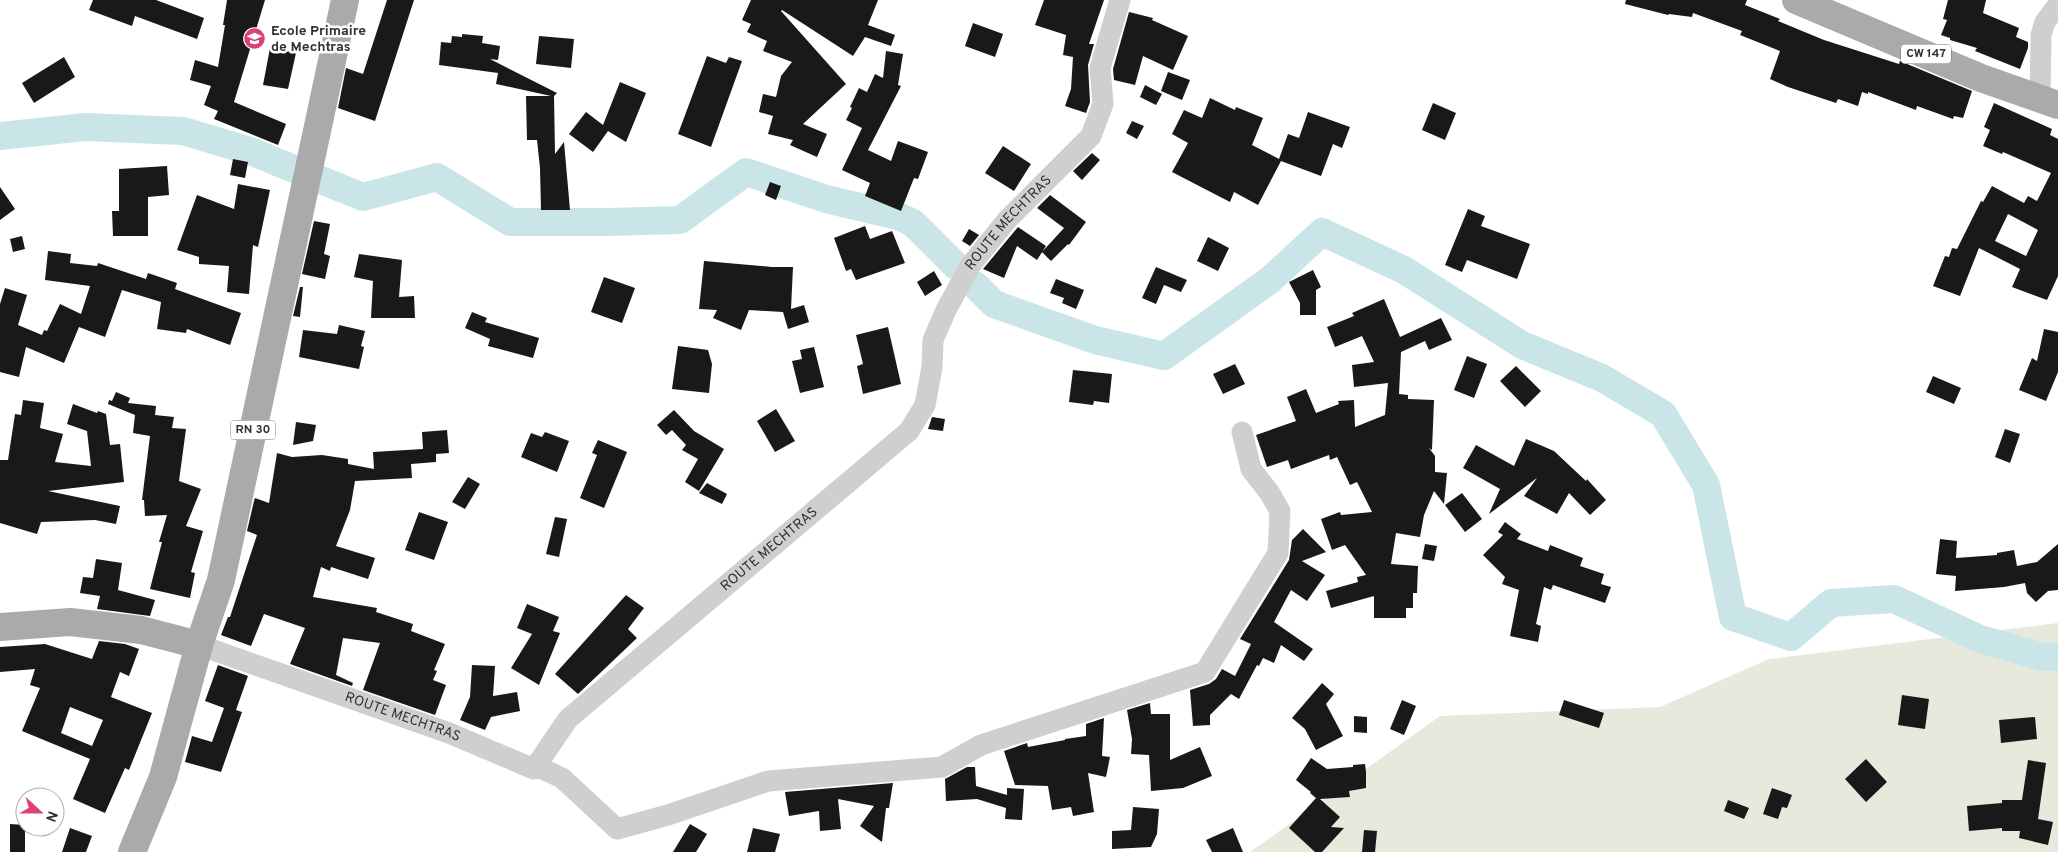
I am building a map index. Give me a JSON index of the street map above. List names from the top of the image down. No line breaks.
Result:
{"streets":{"main road":["CW 147","RN 30"],"street":["ROUTE MECHTRAS"]},"crossings":[["ROUTE MECHTRAS","RN 30"]],"places":{"school or university":["Ecole Primaire de Mechtras"]},"north":"right"}
